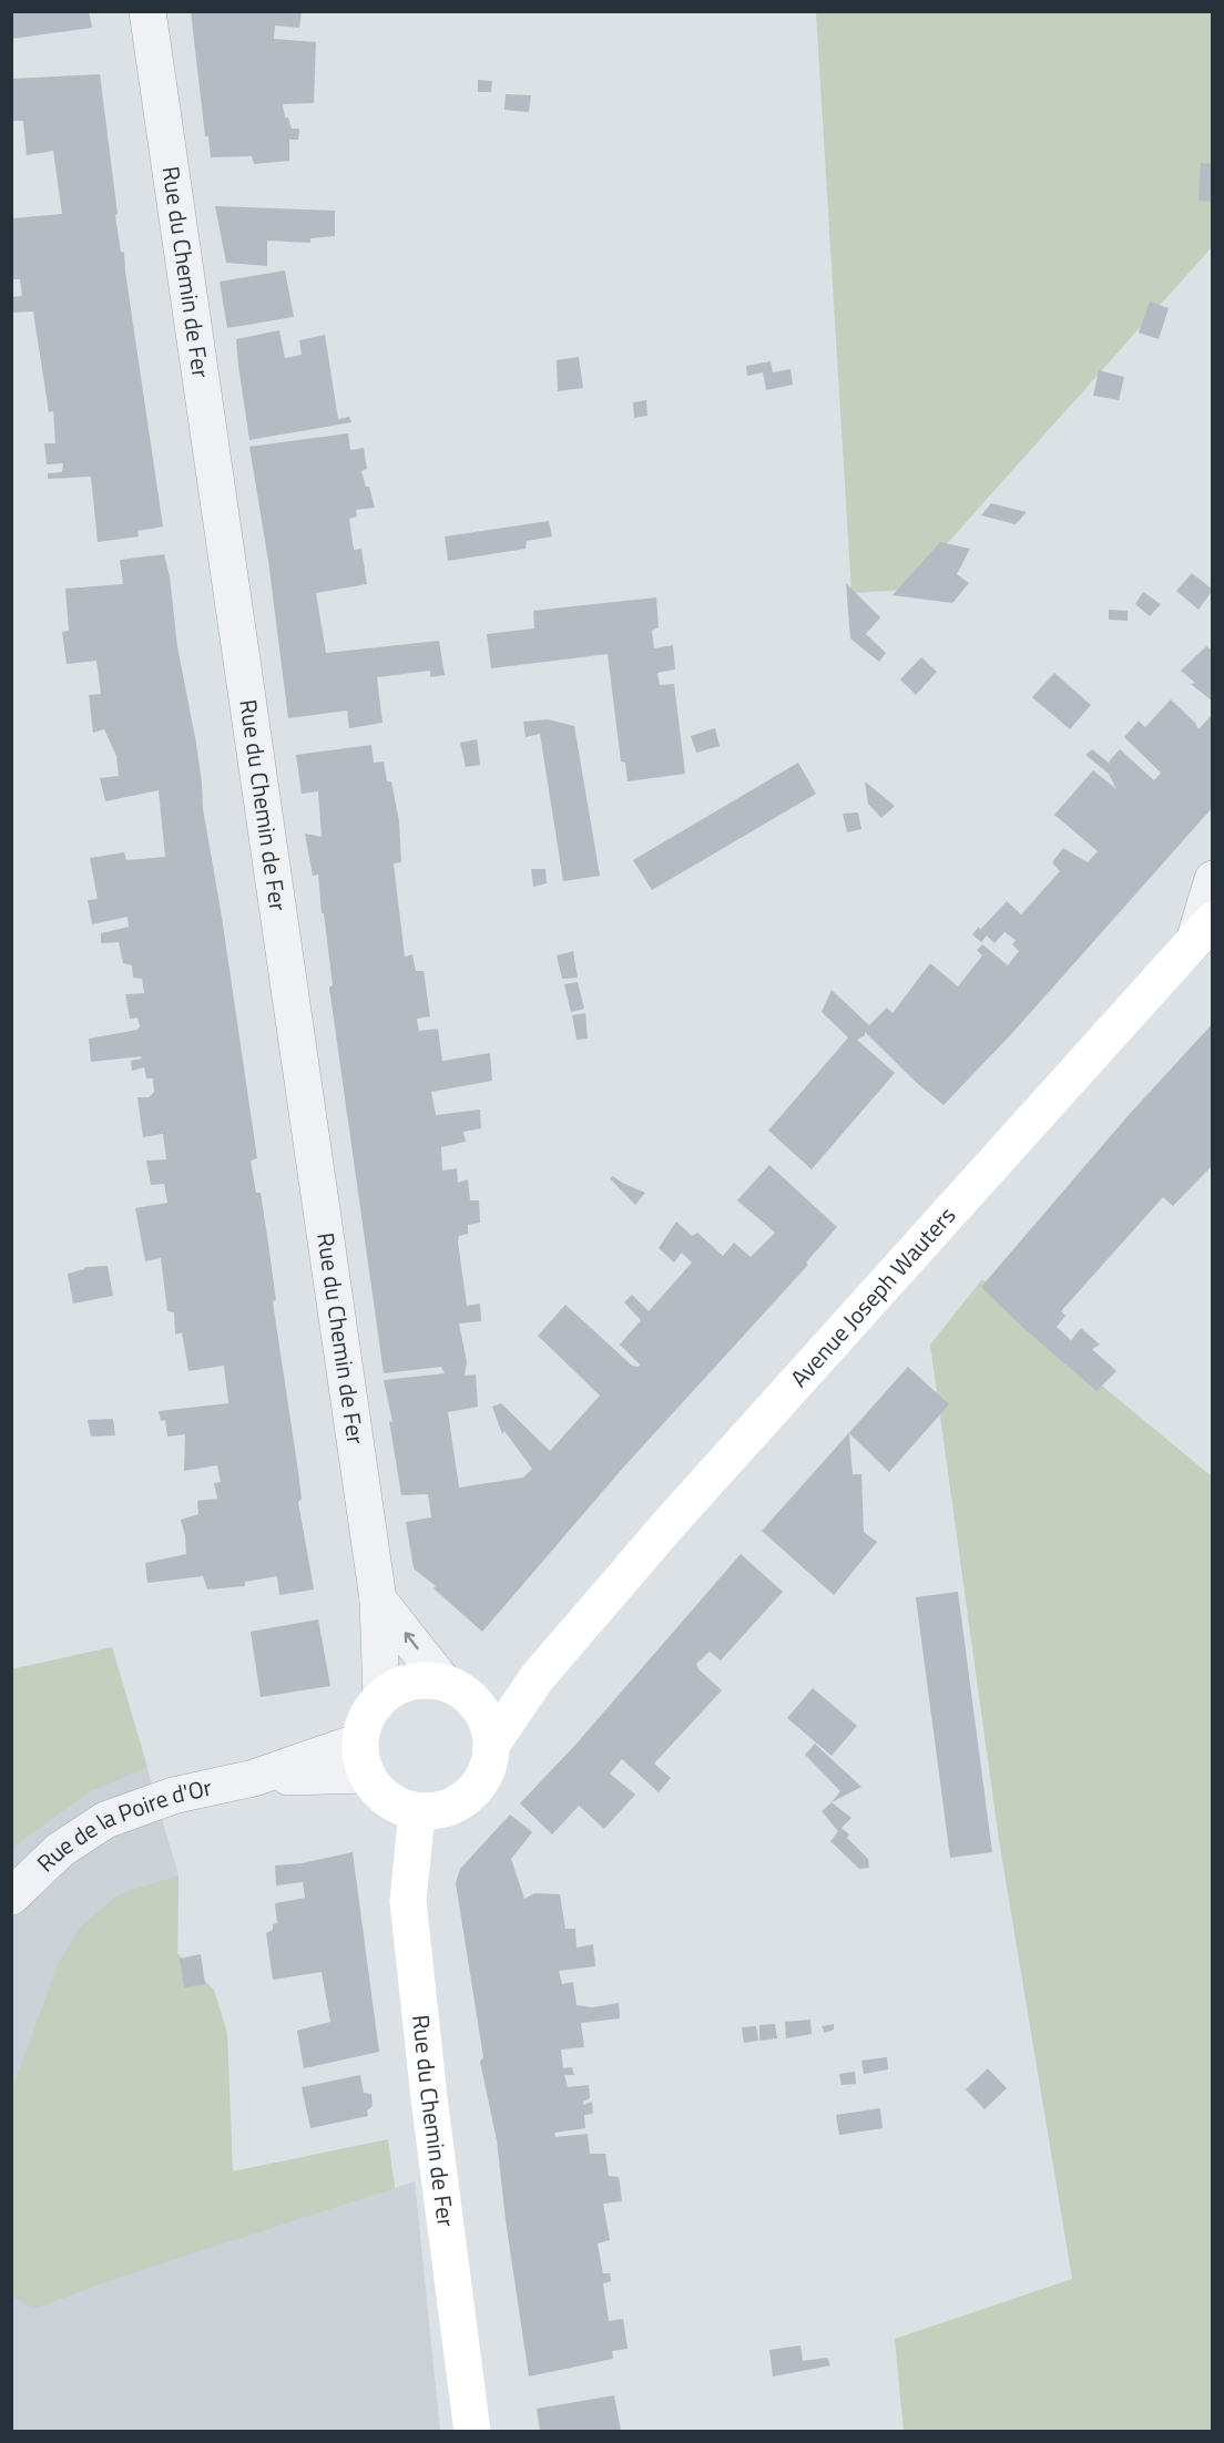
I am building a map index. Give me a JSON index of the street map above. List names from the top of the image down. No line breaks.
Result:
{"streets":{"main road":["Rue du Chemin de Fer","Avenue Joseph Wauters"],"street":["Rue de la Poire d'Or"]},"crossings":[["Rue du Chemin de Fer","Avenue Joseph Wauters"],["Rue du Chemin de Fer","Rue de la Poire d'Or"],["Avenue Joseph Wauters","Rue de la Poire d'Or"]]}
